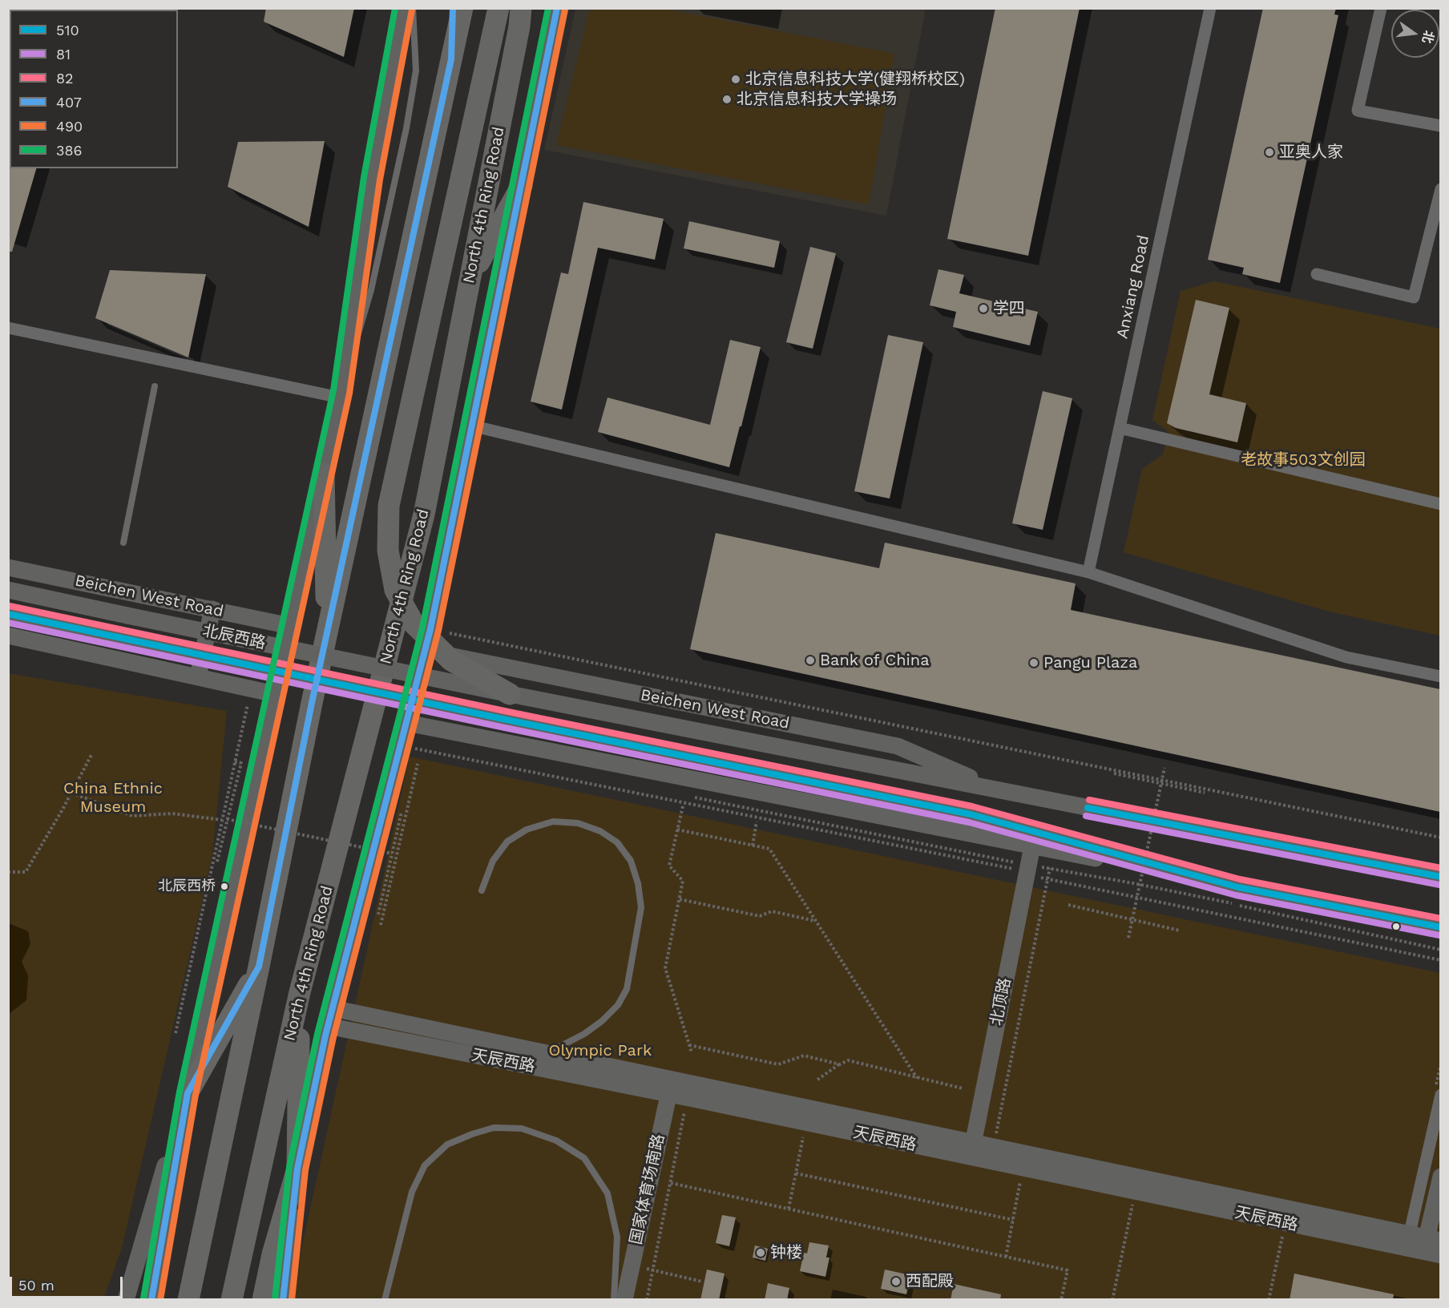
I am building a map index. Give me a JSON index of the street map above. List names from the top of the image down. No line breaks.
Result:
{"streets":{"highway":["North 4th Ring Road"],"street":["Anxiang Road","Beichen West Road","北辰西路","北顶路","天辰西路","国家体育场南路"]},"crossings":[["Beichen West Road","北辰西路"],["北顶路","天辰西路"],["天辰西路","国家体育场南路"]],"parks":["老故事503文创园","China Ethnic Museum","Olympic Park"],"places":["北京信息科技大学(健翔桥校区)","北京信息科技大学操场","亚奥人家","学四","Bank of China","Pangu Plaza","北辰西桥","钟楼","西配殿"],"lines":["transit line 407","transit line 386","transit line 490","transit line 82","transit line 510","transit line 81"],"legend":["510","81","82","407","490","386"],"scale_bar":"50 m","north":"right"}
